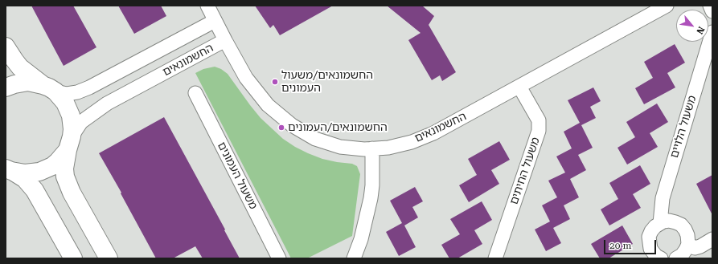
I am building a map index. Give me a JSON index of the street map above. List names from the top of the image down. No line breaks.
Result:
{"streets":{"street":["החשמונאים","משעול הלויים","משעול החיתים","משעול העמונים"]},"crossings":[["החשמונאים","משעול החיתים"]],"places":["החשמונאים/משעול העמונים","החשמונאים/העמונים"],"scale_bar":"20 m","north":"bottom right"}
